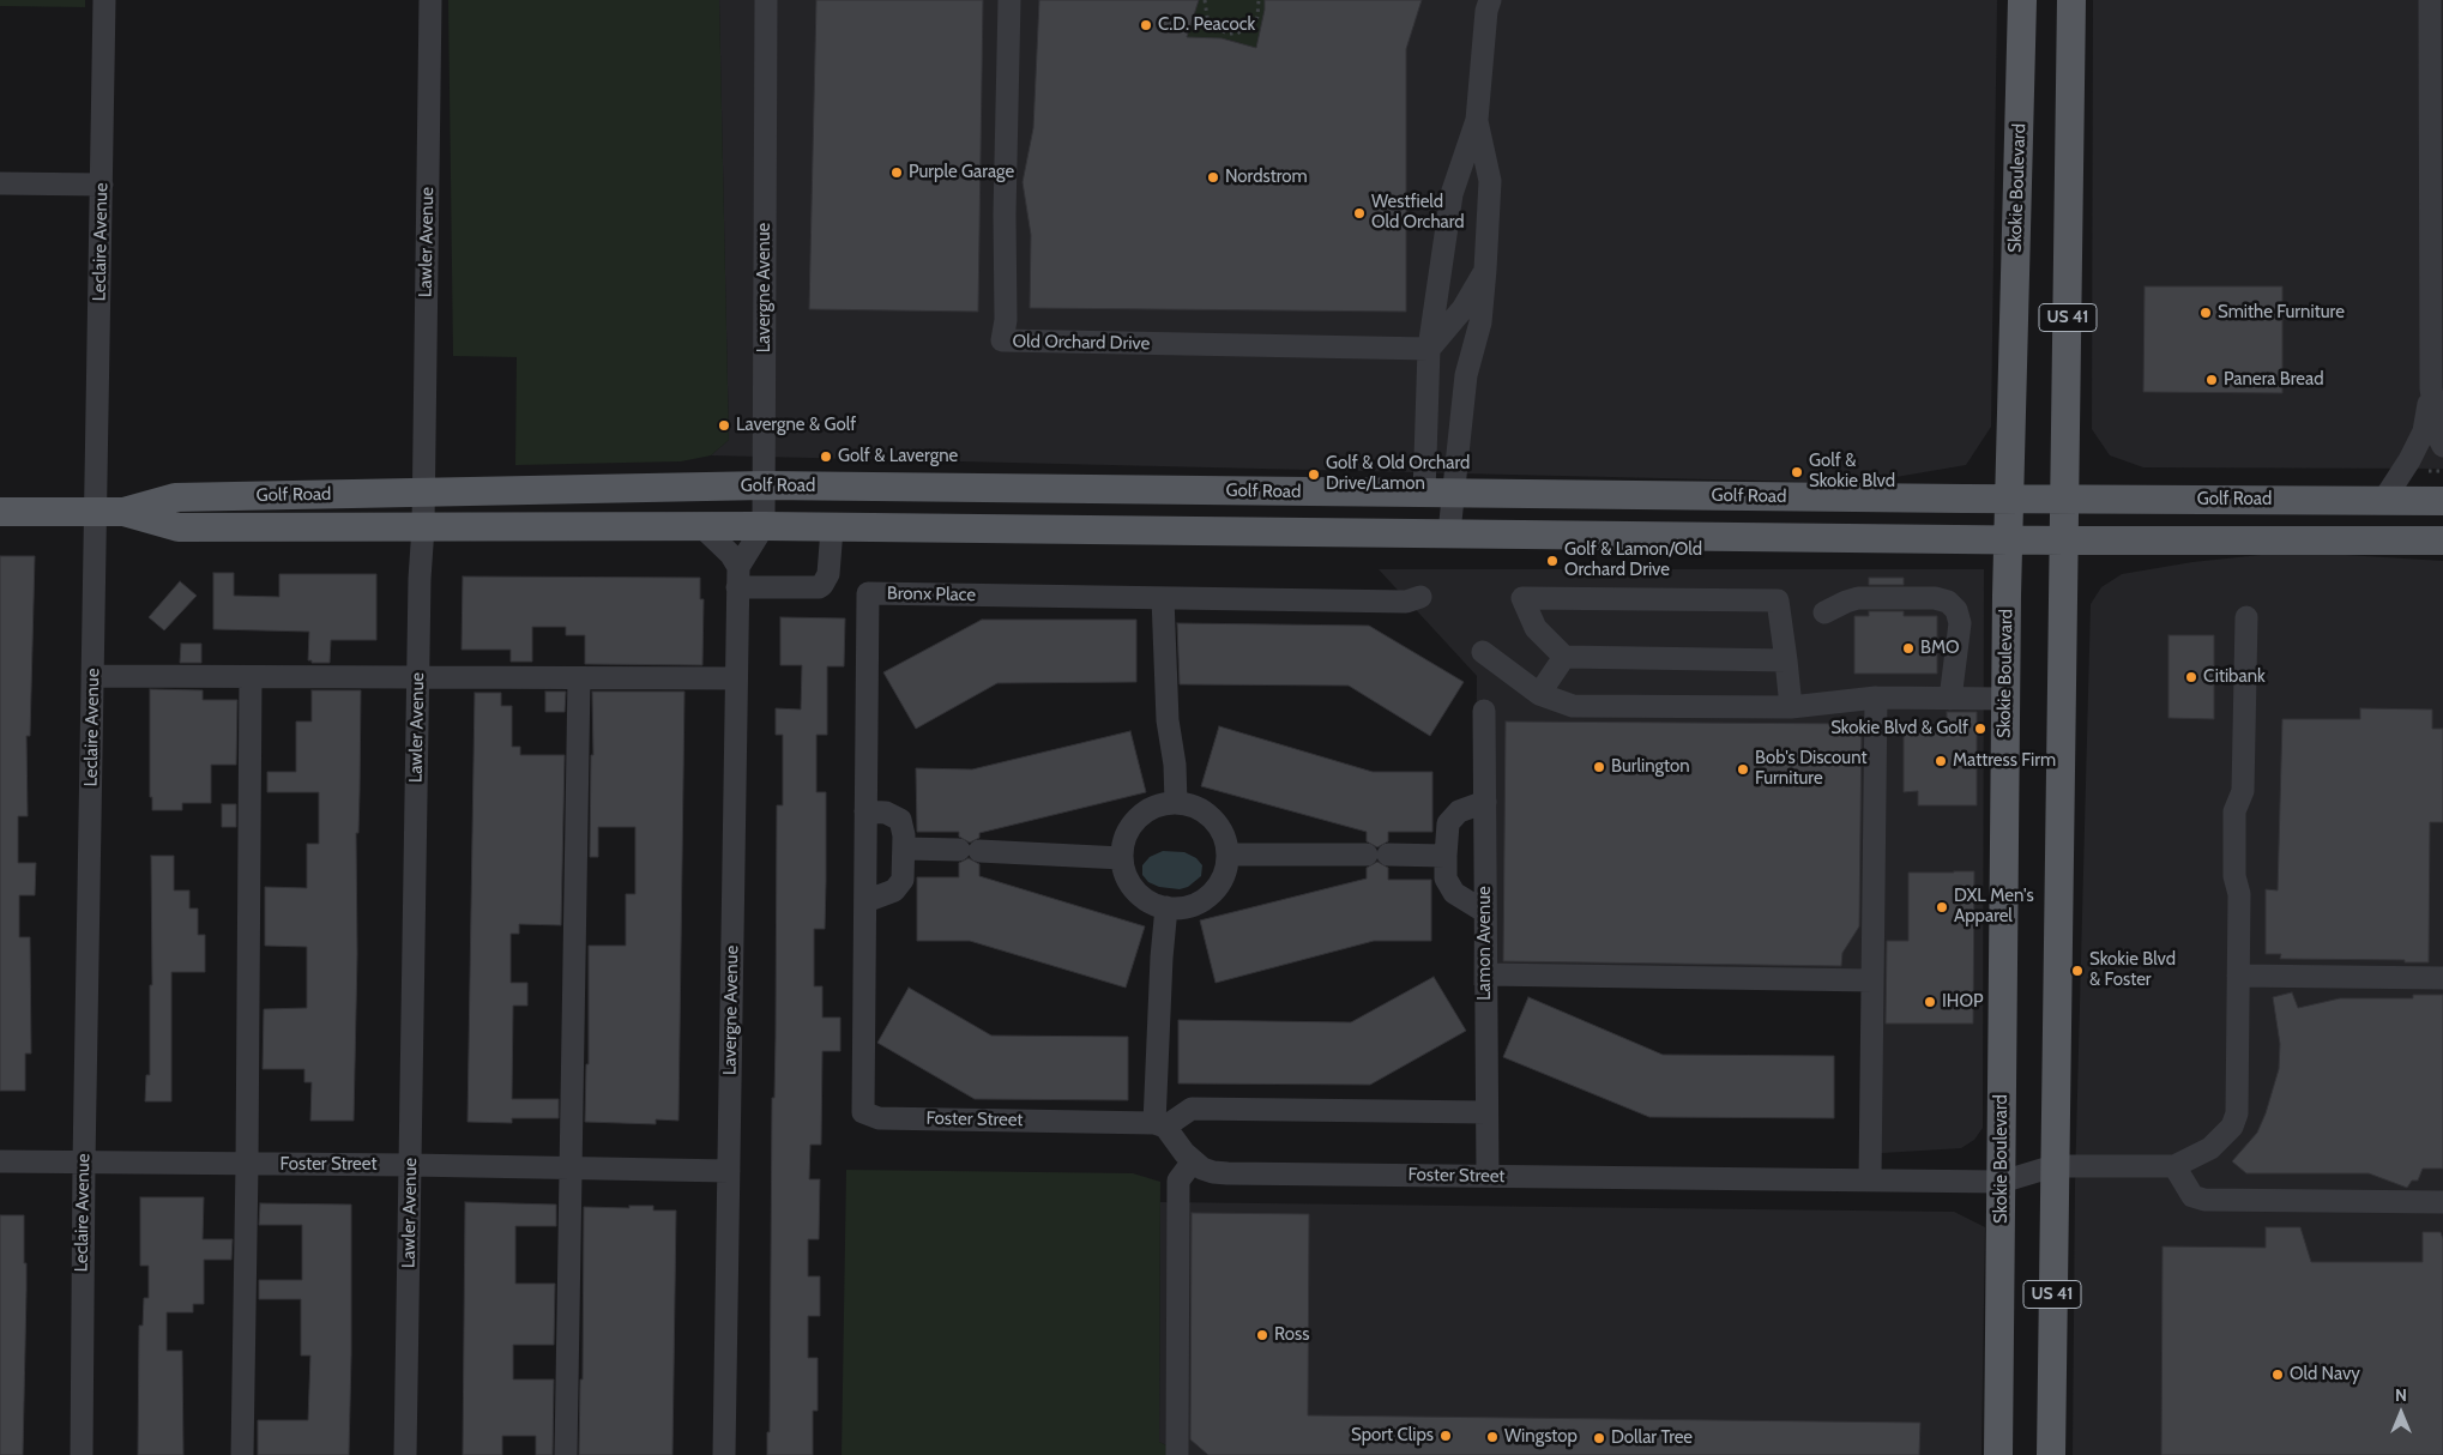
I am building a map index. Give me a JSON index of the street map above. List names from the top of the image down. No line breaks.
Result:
{"streets":{"main road":["Skokie Boulevard","US 41","Golf Road"],"street":["Leclaire Avenue","Lawler Avenue","Lavergne Avenue","Old Orchard Drive","Bronx Place","Lamon Avenue","Foster Street"]},"crossings":[["Skokie Boulevard","Golf Road"],["Skokie Boulevard","Foster Street"],["Leclaire Avenue","Golf Road"],["Leclaire Avenue","Foster Street"],["Lawler Avenue","Golf Road"],["Lawler Avenue","Foster Street"],["Lavergne Avenue","Golf Road"],["Lavergne Avenue","Foster Street"],["US 41","Golf Road"],["US 41","Foster Street"],["Bronx Place","Foster Street"],["Lamon Avenue","Foster Street"]],"places":["C.D. Peacock","Purple Garage","Nordstrom","Westfield Old Orchard","Smithe Furniture","Panera Bread","Lavergne & Golf","Golf & Lavergne","Golf & Skokie Blvd","Golf & Old Orchard Drive/Lamon","Golf & Lamon/Old Orchard Drive","BMO","Citibank","Skokie Blvd & Golf","Mattress Firm","Burlington","Bob's Discount Furniture","DXL Men's Apparel","Skokie Blvd & Foster","IHOP","Ross","Old Navy","Sport Clips","Wingstop","Dollar Tree"],"north":"top"}
